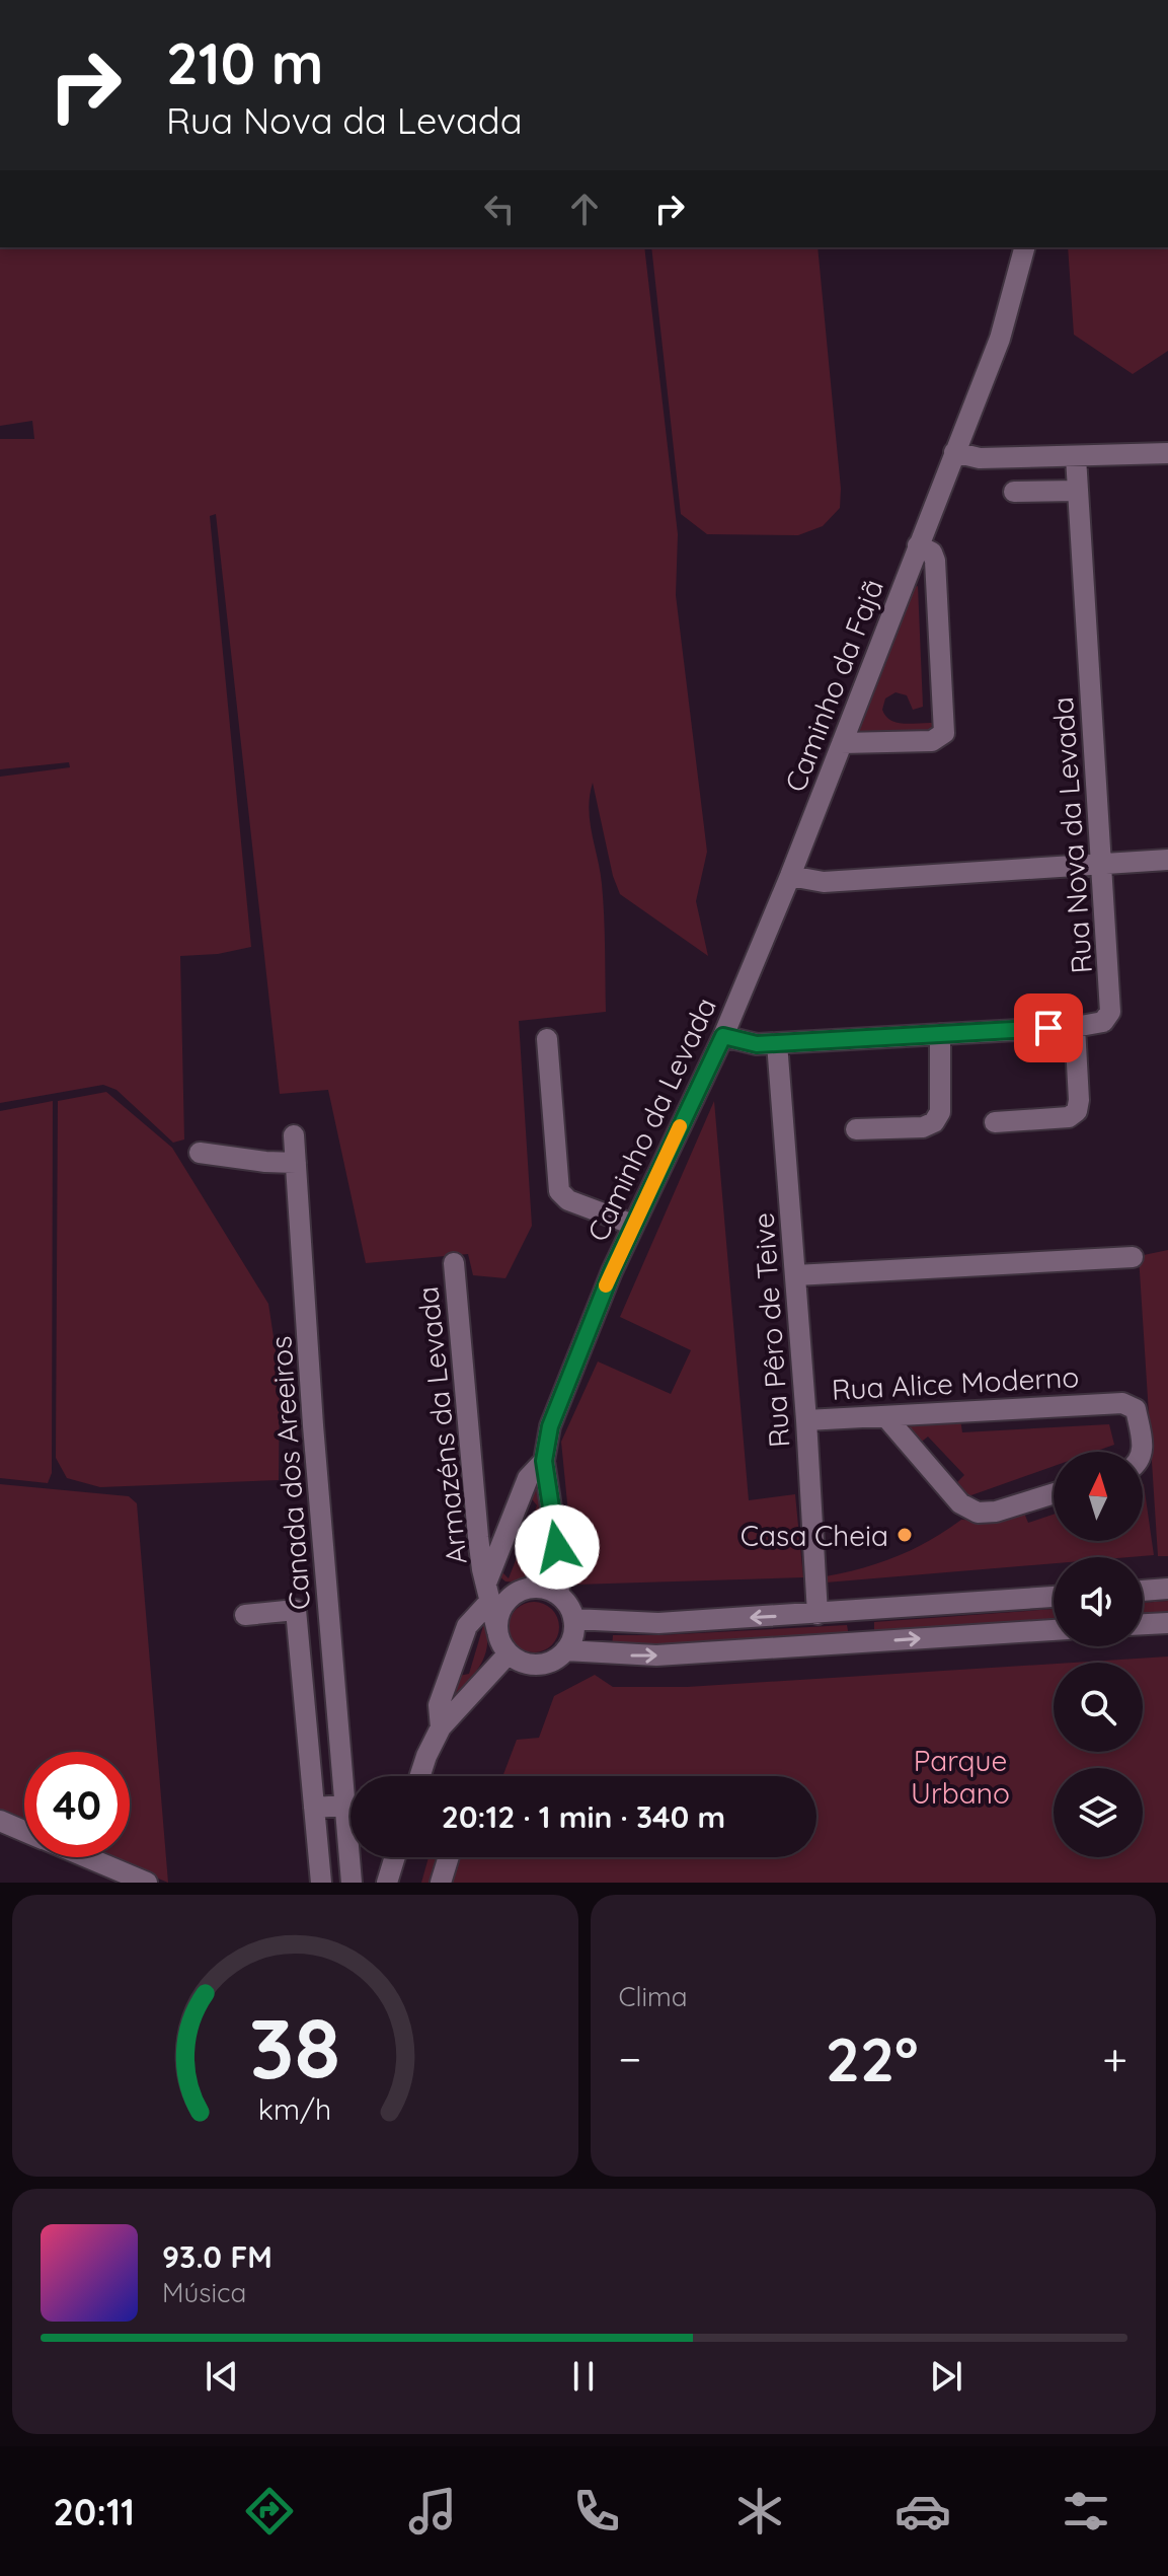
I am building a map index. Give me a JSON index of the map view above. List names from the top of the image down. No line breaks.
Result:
{"streets":{"street":["Caminho da Fajã","Rua Nova da Levada","Caminho da Levada","Rua Pêro de Teive","Rua Alice Moderno","Armazéns da Levada","Canada dos Areeiros"]},"crossings":[["Caminho da Fajã","Caminho da Levada"],["Rua Nova da Levada","Caminho da Levada"],["Rua Nova da Levada","Rua Pêro de Teive"],["Caminho da Levada","Armazéns da Levada"],["Rua Pêro de Teive","Rua Alice Moderno"]],"parks":["Parque Urbano"],"places":["Casa Cheia"],"north":"top","page":{"turn":["210 m","Rua Nova da Levada"],"limit":"40","trip":"20:12 · 1 min · 340 m","tile":"Clima","heat":["−","22°","+"],"song":["93.0 FM","Música"],"tabs":"20:11","gauge":["38","km/h"]}}
